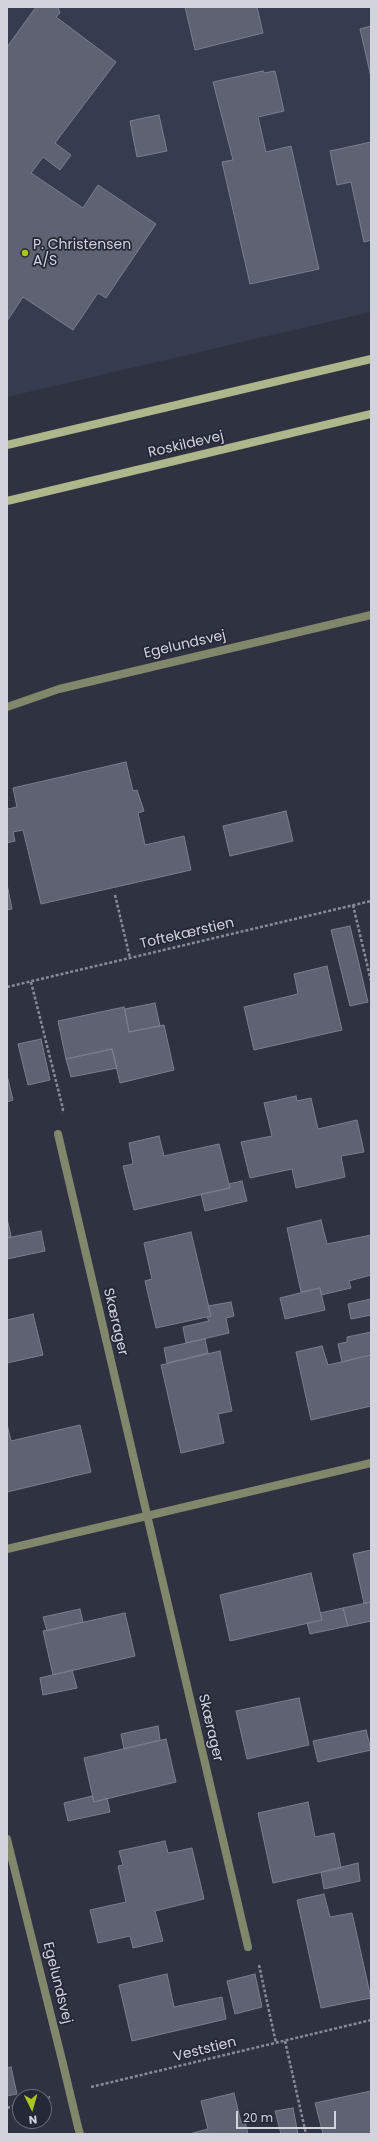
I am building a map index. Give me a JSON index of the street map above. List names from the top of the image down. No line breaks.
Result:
{"streets":{"main road":["Roskildevej"],"street":["Egelundsvej","Skærager"],"path":["Toftekærstien","Veststien"]},"places":["P. Christensen A/S"],"scale_bar":"20 m","north":"bottom"}
